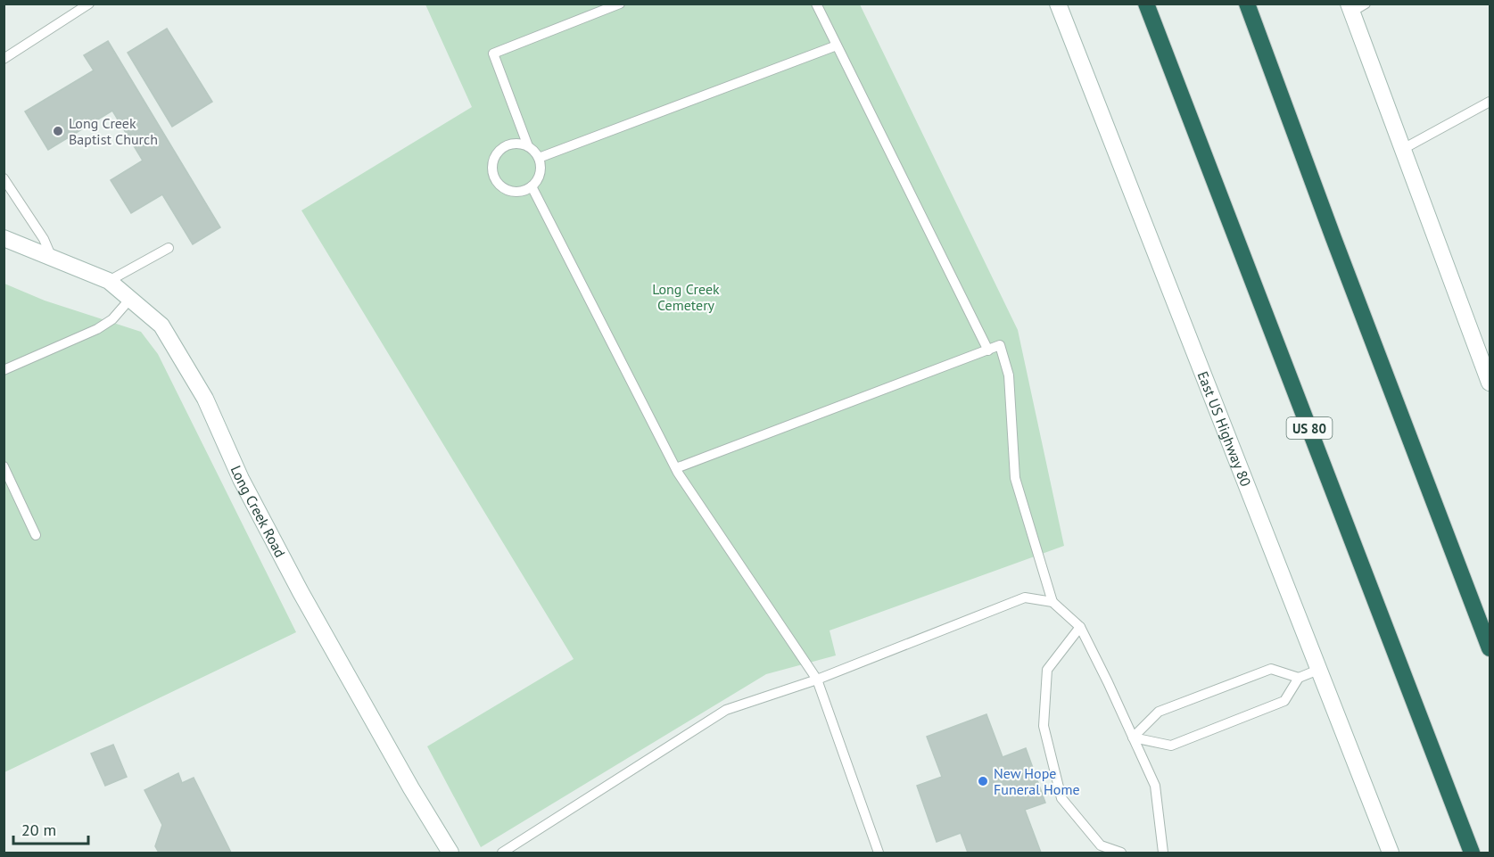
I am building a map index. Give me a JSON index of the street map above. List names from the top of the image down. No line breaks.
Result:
{"streets":{"highway":["US 80"],"main road":["East US Highway 80","Long Creek Road"]},"parks":["Long Creek Cemetery"],"places":["Long Creek Baptist Church","New Hope Funeral Home"],"scale_bar":"20 m"}
